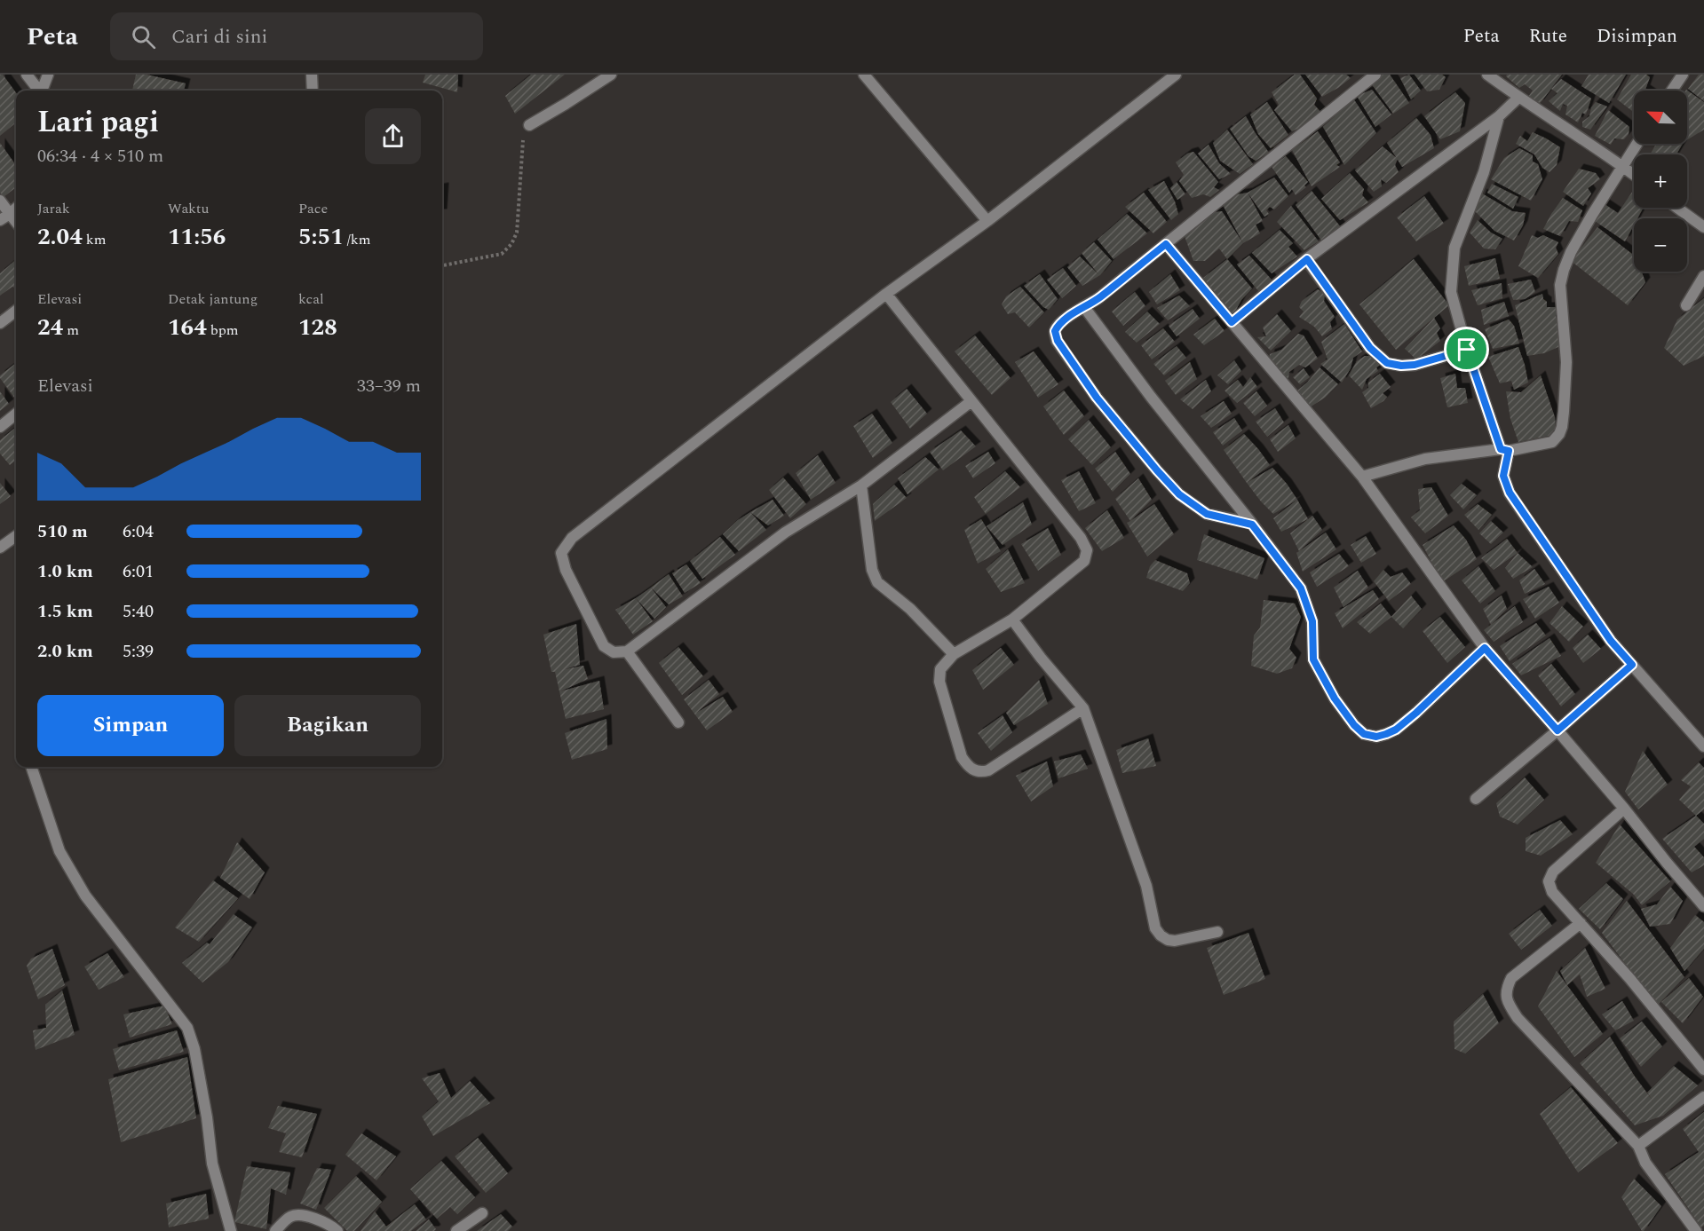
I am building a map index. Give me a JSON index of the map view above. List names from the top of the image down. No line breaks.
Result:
{"north":"top left","page":{"header":"Peta","search":"Cari di sini","nav":["Peta","Rute","Disimpan"],"map_buttons":["+","−"],"heading":["Lari pagi","06:34 · 4 × 510 m"],"stats":[["Jarak","2.04 km"],["Waktu","11:56"],["Pace","5:51 /km"],["Elevasi","24 m"],["Detak jantung","164 bpm"],["kcal","128"]],"chart":["Elevasi","33–39 m"],"list":[{"name":"510 m","note":"6:04"},{"name":"1.0 km","note":"6:01"},{"name":"1.5 km","note":"5:40"},{"name":"2.0 km","note":"5:39"}],"buttons":["Simpan","Bagikan"]}}
